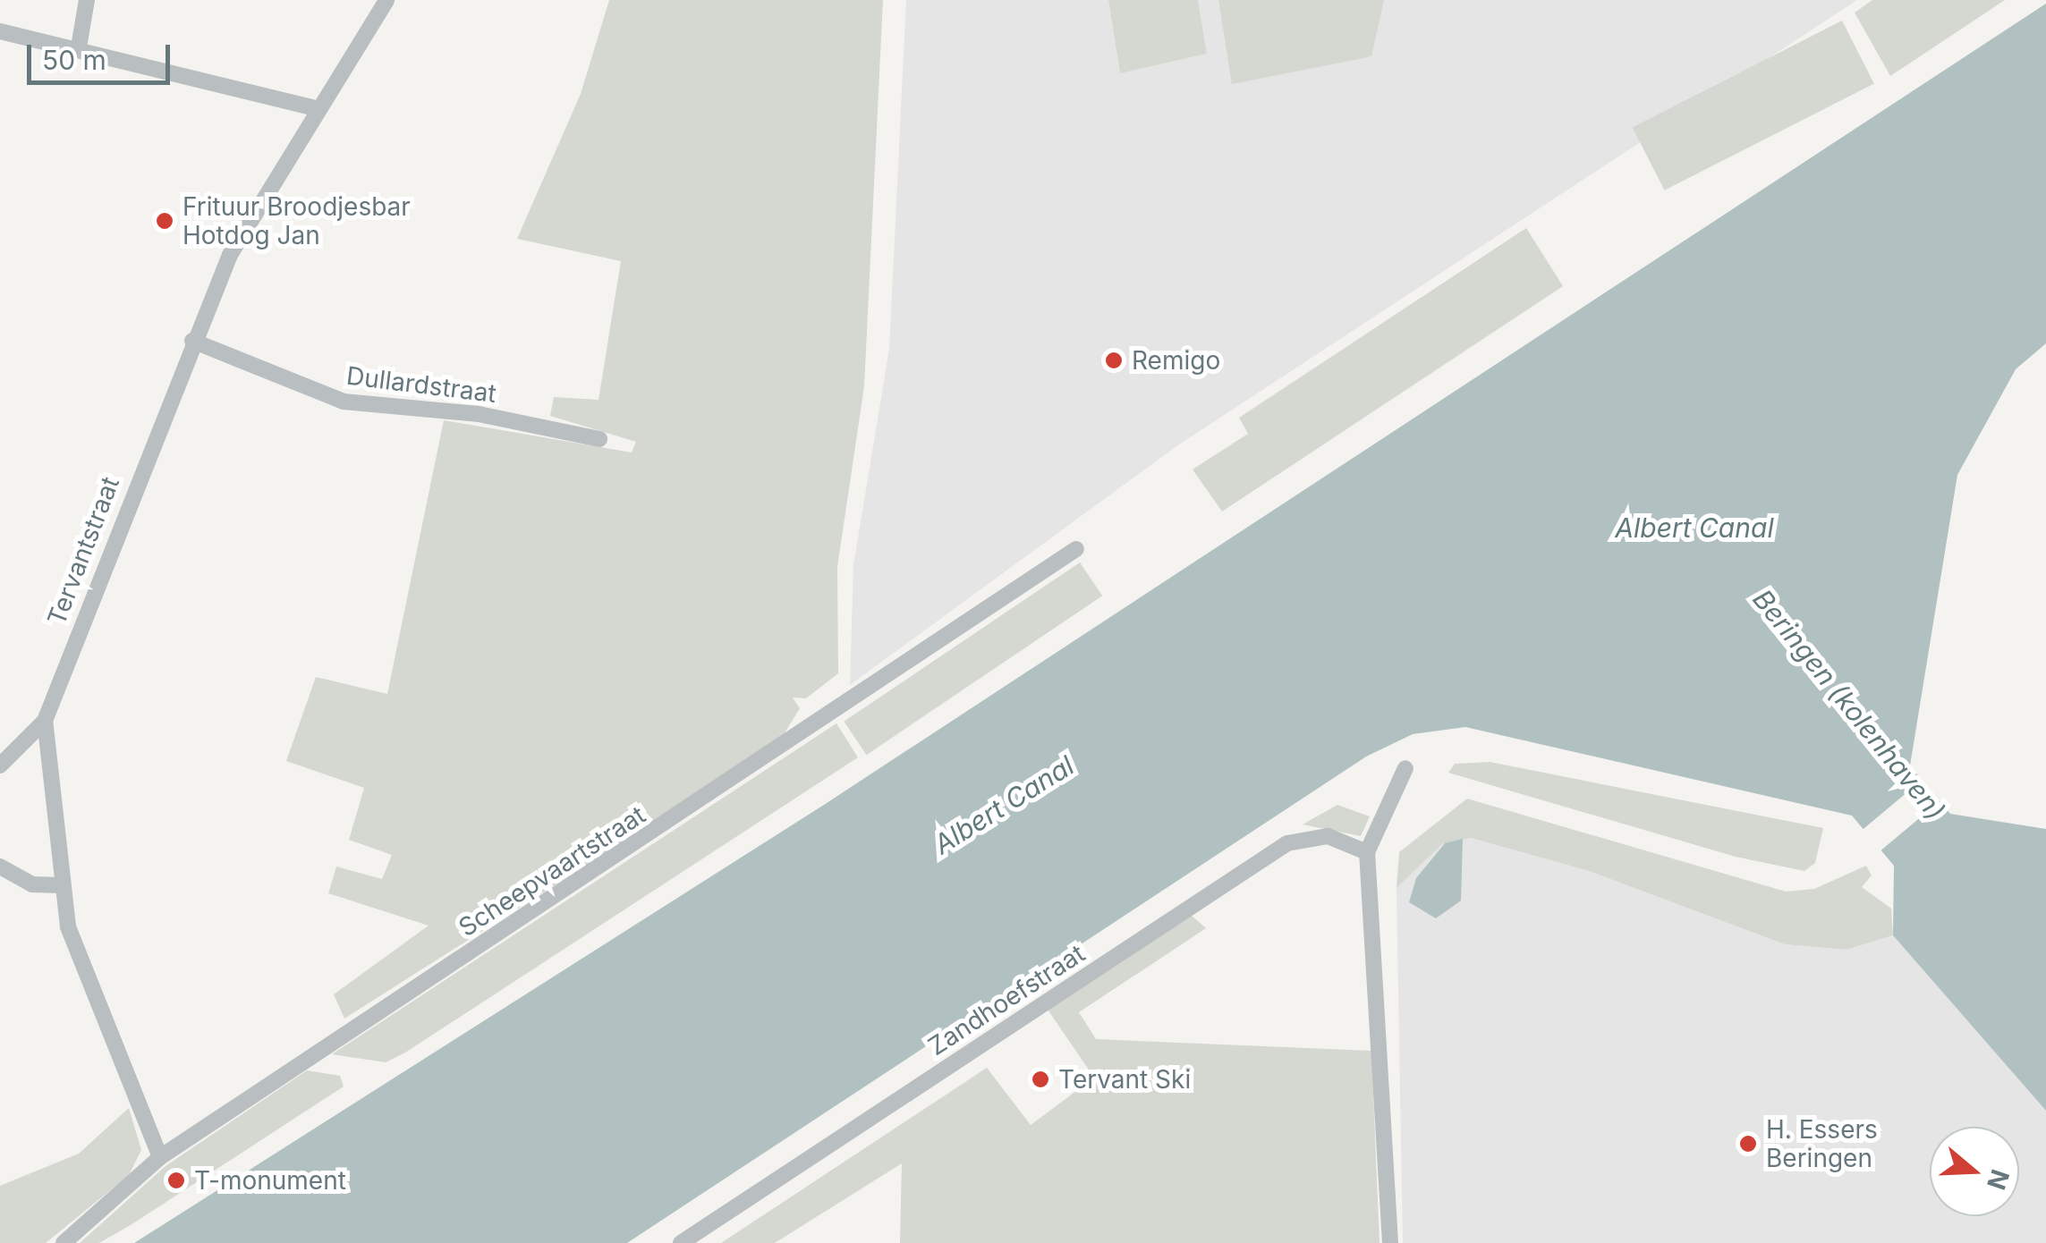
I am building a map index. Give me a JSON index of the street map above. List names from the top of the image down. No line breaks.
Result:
{"streets":{"street":["Dullardstraat","Tervantstraat","Scheepvaartstraat","Zandhoefstraat"]},"crossings":[["Dullardstraat","Tervantstraat"],["Tervantstraat","Scheepvaartstraat"]],"water":["Albert Canal","Beringen (kolenhaven)"],"places":["Frituur Broodjesbar Hotdog Jan","Remigo","Tervant Ski","H. Essers Beringen","T-monument"],"scale_bar":"50 m","north":"right"}
